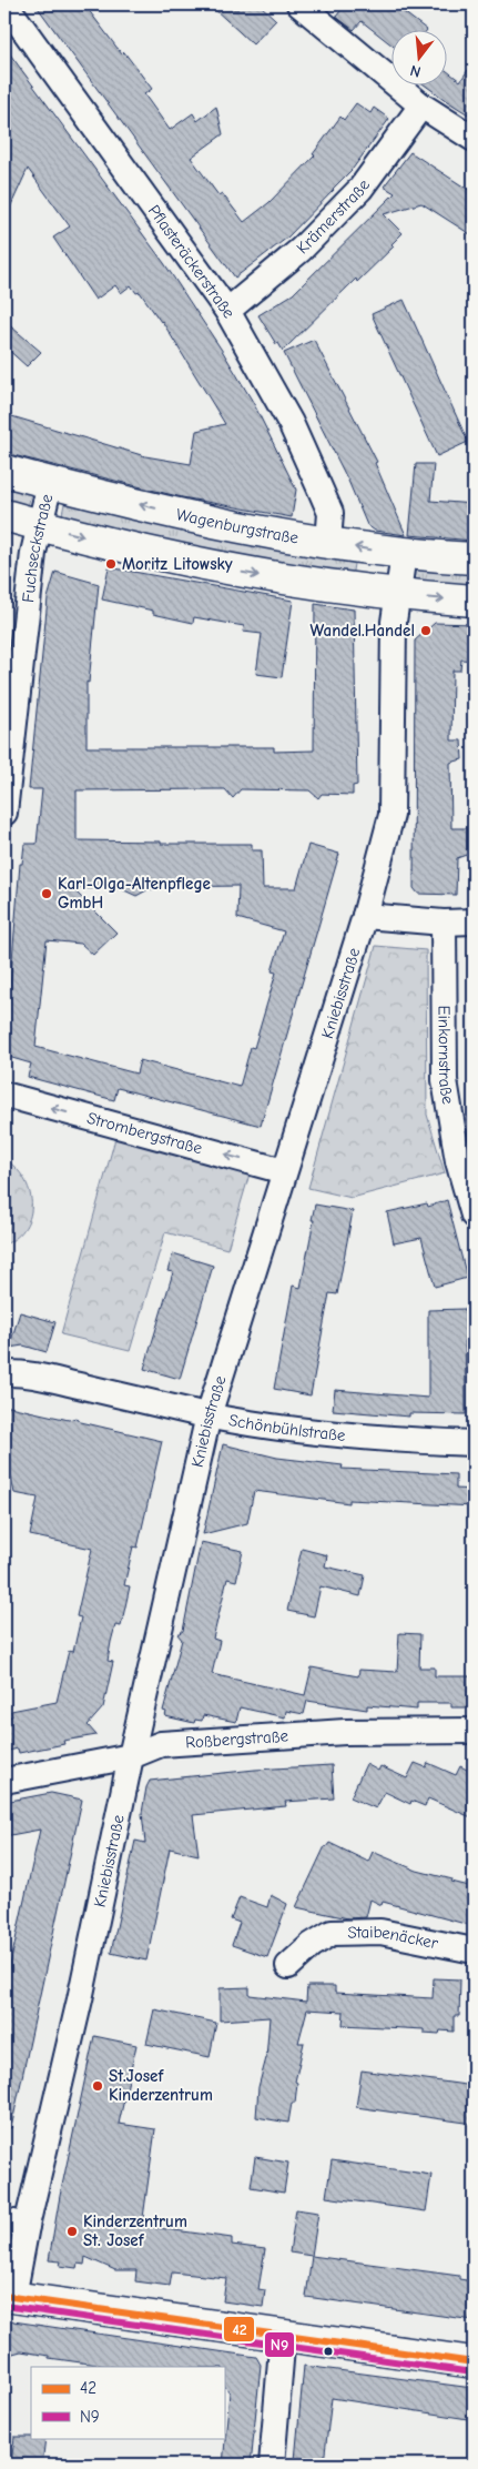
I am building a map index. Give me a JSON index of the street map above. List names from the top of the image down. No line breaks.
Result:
{"streets":{"main road":["Wagenburgstraße"],"street":["Krämerstraße","Pflasteräckerstraße","Fuchseckstraße","Kniebisstraße","Einkornstraße","Strombergstraße","Schönbühlstraße","Roßbergstraße","Staibenäcker"]},"crossings":[["Krämerstraße","Pflasteräckerstraße"],["Pflasteräckerstraße","Wagenburgstraße"],["Wagenburgstraße","Fuchseckstraße"],["Wagenburgstraße","Kniebisstraße"],["Kniebisstraße","Strombergstraße"],["Kniebisstraße","Schönbühlstraße"],["Kniebisstraße","Roßbergstraße"]],"one_way":["Strombergstraße"],"places":["Moritz Litowsky","Wandel.Handel","Karl-Olga-Altenpflege GmbH","St.Josef Kinderzentrum","Kinderzentrum St. Josef"],"lines":["transit line 42","transit line N9"],"legend":["42","N9"],"north":"bottom"}
